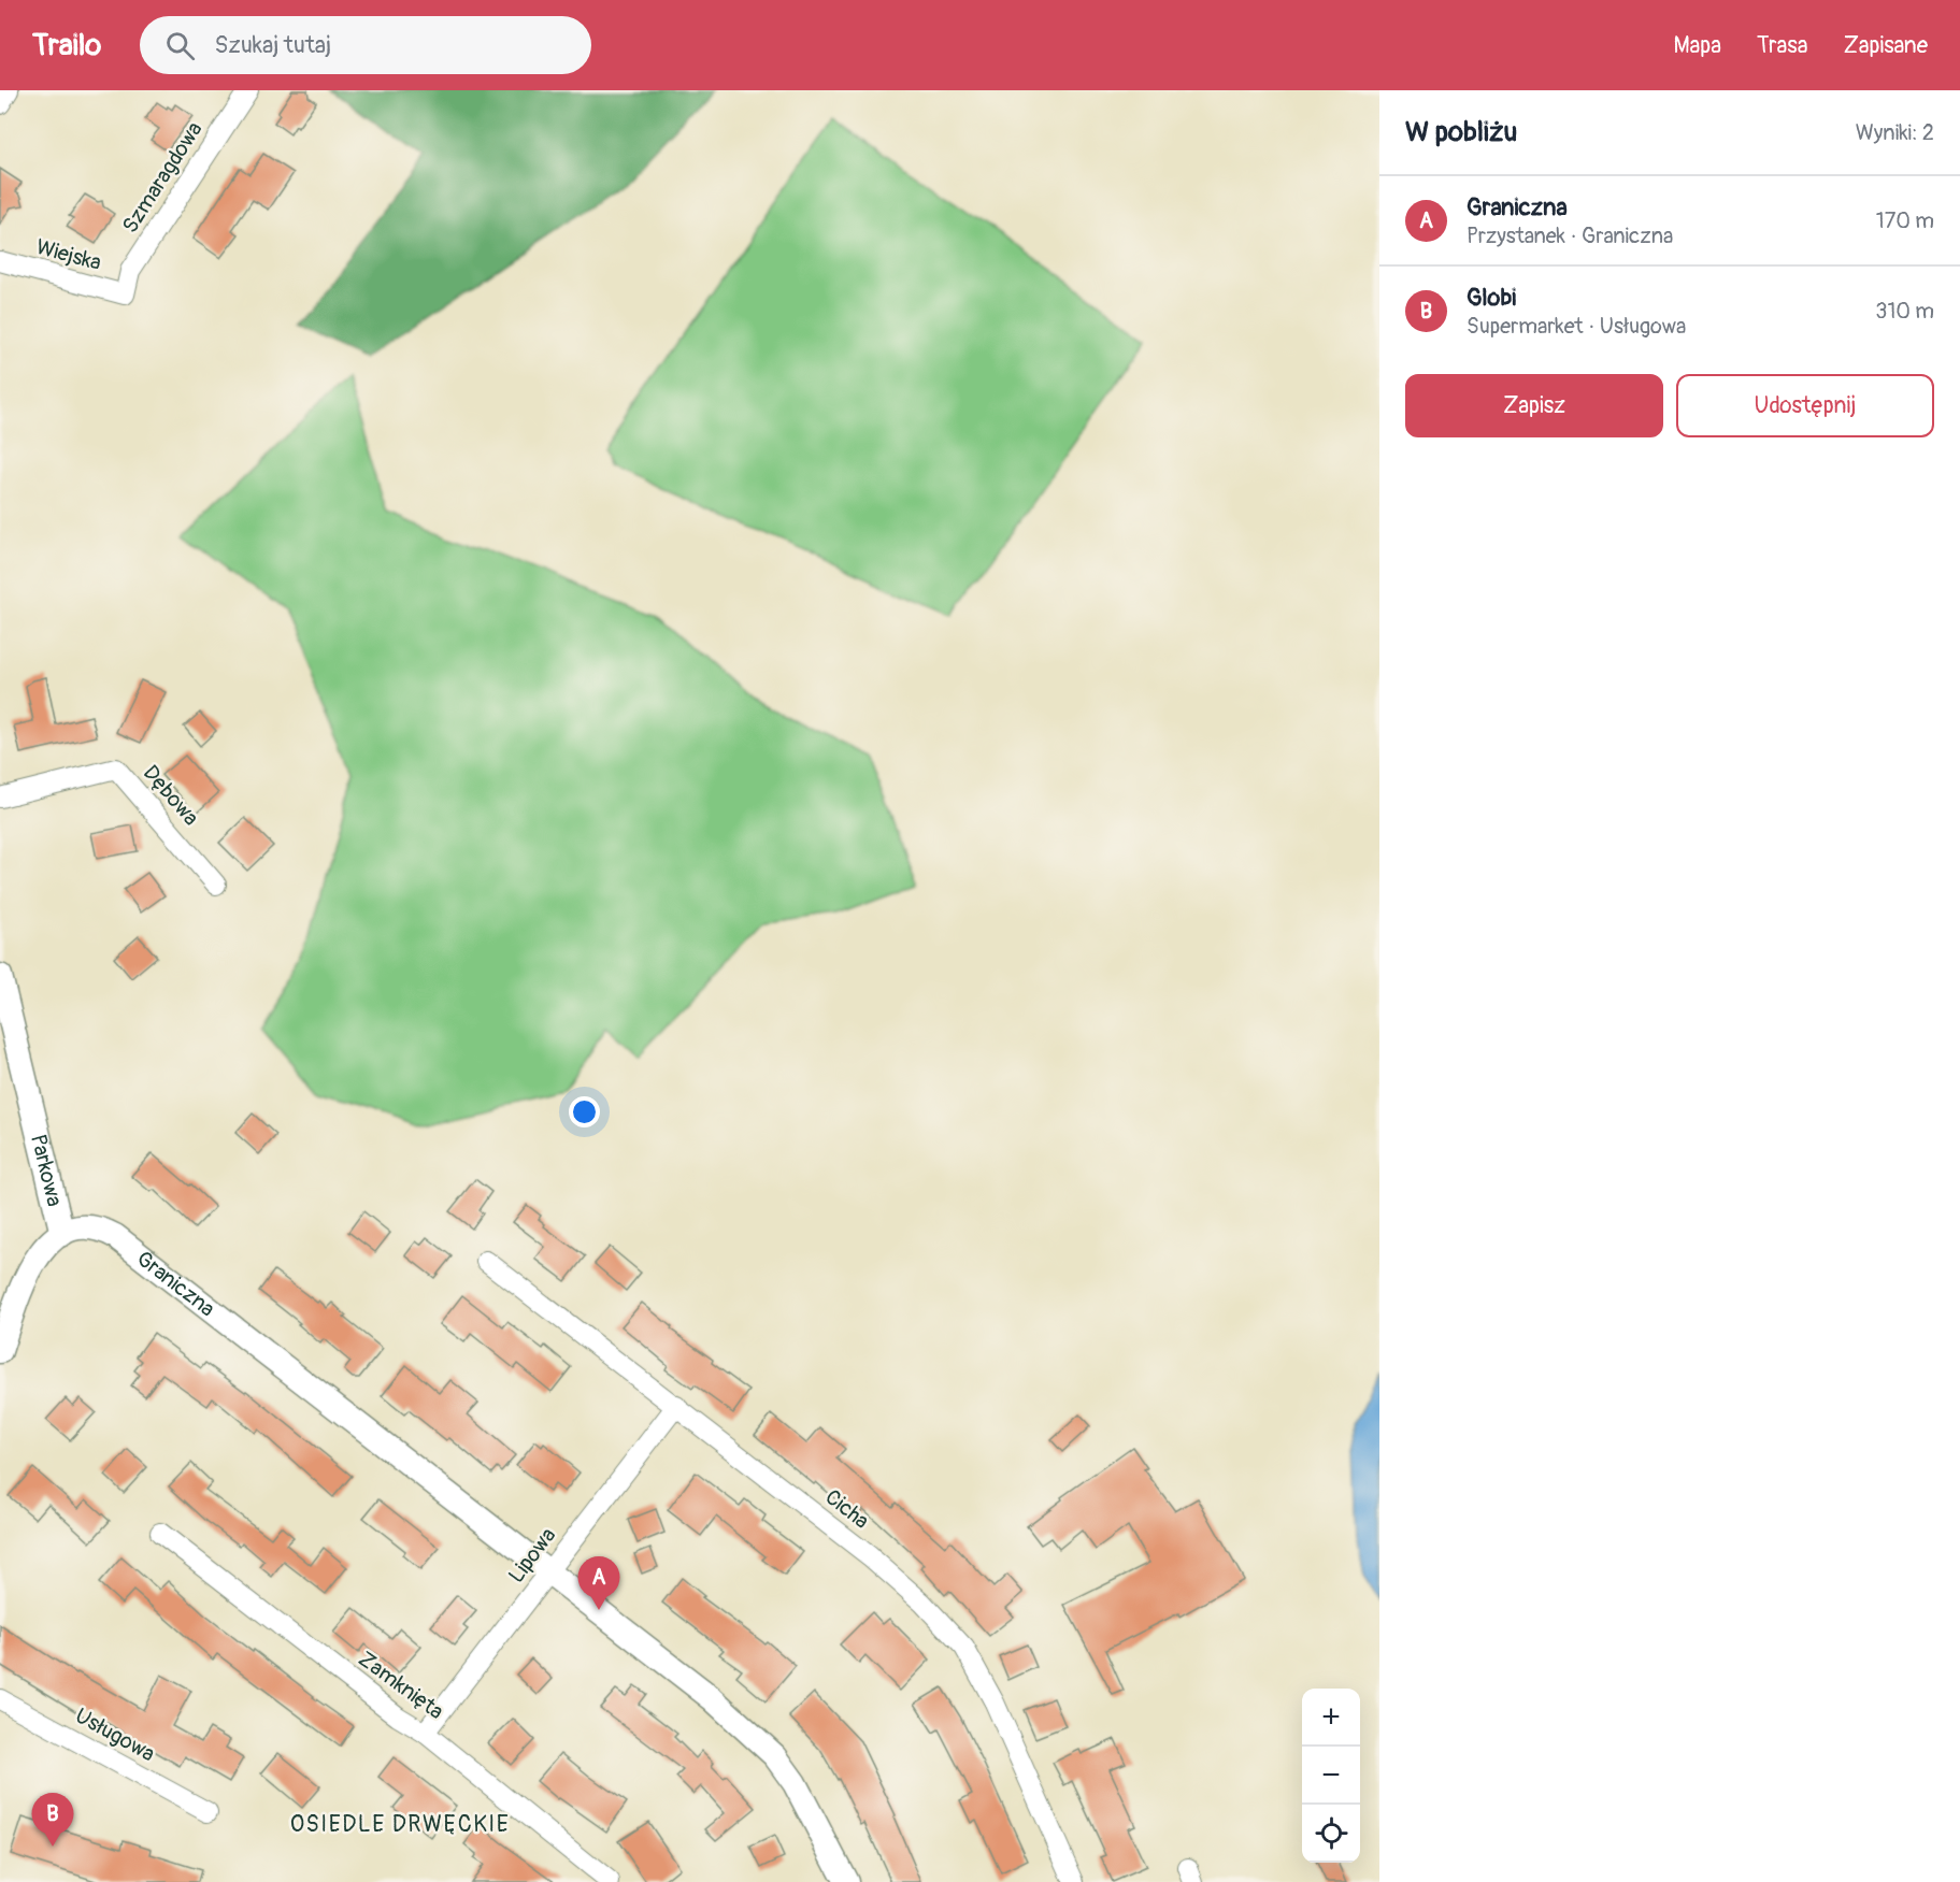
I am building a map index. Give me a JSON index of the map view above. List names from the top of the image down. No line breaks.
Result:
{"streets":{"street":["Szmaragdowa","Wiejska","Dębowa","Parkowa","Graniczna","Cicha","Lipowa","Zamknięta","Usługowa"]},"crossings":[["Szmaragdowa","Wiejska"],["Parkowa","Graniczna"],["Graniczna","Lipowa"],["Cicha","Lipowa"],["Lipowa","Zamknięta"]],"districts":["OSIEDLE DRWĘCKIE"],"page":{"header":"Trailo","search":"Szukaj tutaj","nav":["Mapa","Trasa","Zapisane"],"heading":["W pobliżu","Wyniki: 2"],"list":[{"mark":"A","name":"Graniczna","note":"Przystanek · Graniczna","value":"170 m"},{"mark":"B","name":"Globi","note":"Supermarket · Usługowa","value":"310 m"}],"buttons":["Zapisz","Udostępnij"],"pins":["A","B"],"map_buttons":["+","−"]}}
